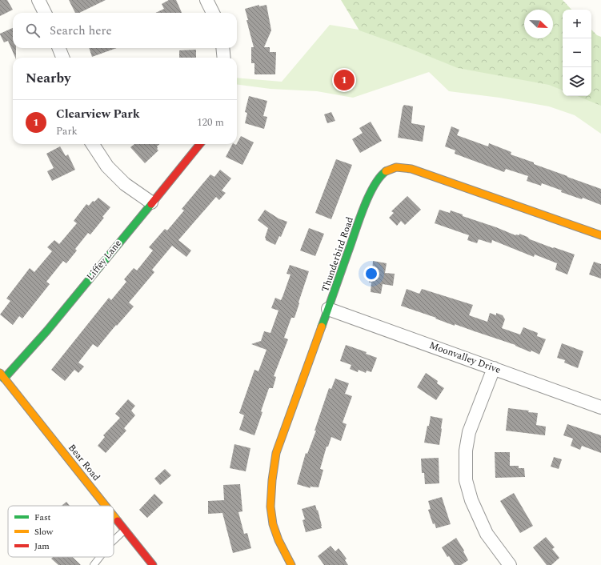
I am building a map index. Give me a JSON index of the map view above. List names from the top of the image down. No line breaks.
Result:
{"streets":{"street":["Thunderbird Road","Liffey Lane","Moonvalley Drive","Bear Road"]},"crossings":[["Thunderbird Road","Moonvalley Drive"],["Liffey Lane","Bear Road"]],"legend":["Fast","Slow","Jam"],"north":"bottom right","page":{"map_buttons":["+","−"],"search":"Search here","heading":"Nearby","pins":"1","list":[{"mark":"1","name":"Clearview Park","note":"Park","value":"120 m"}]}}
